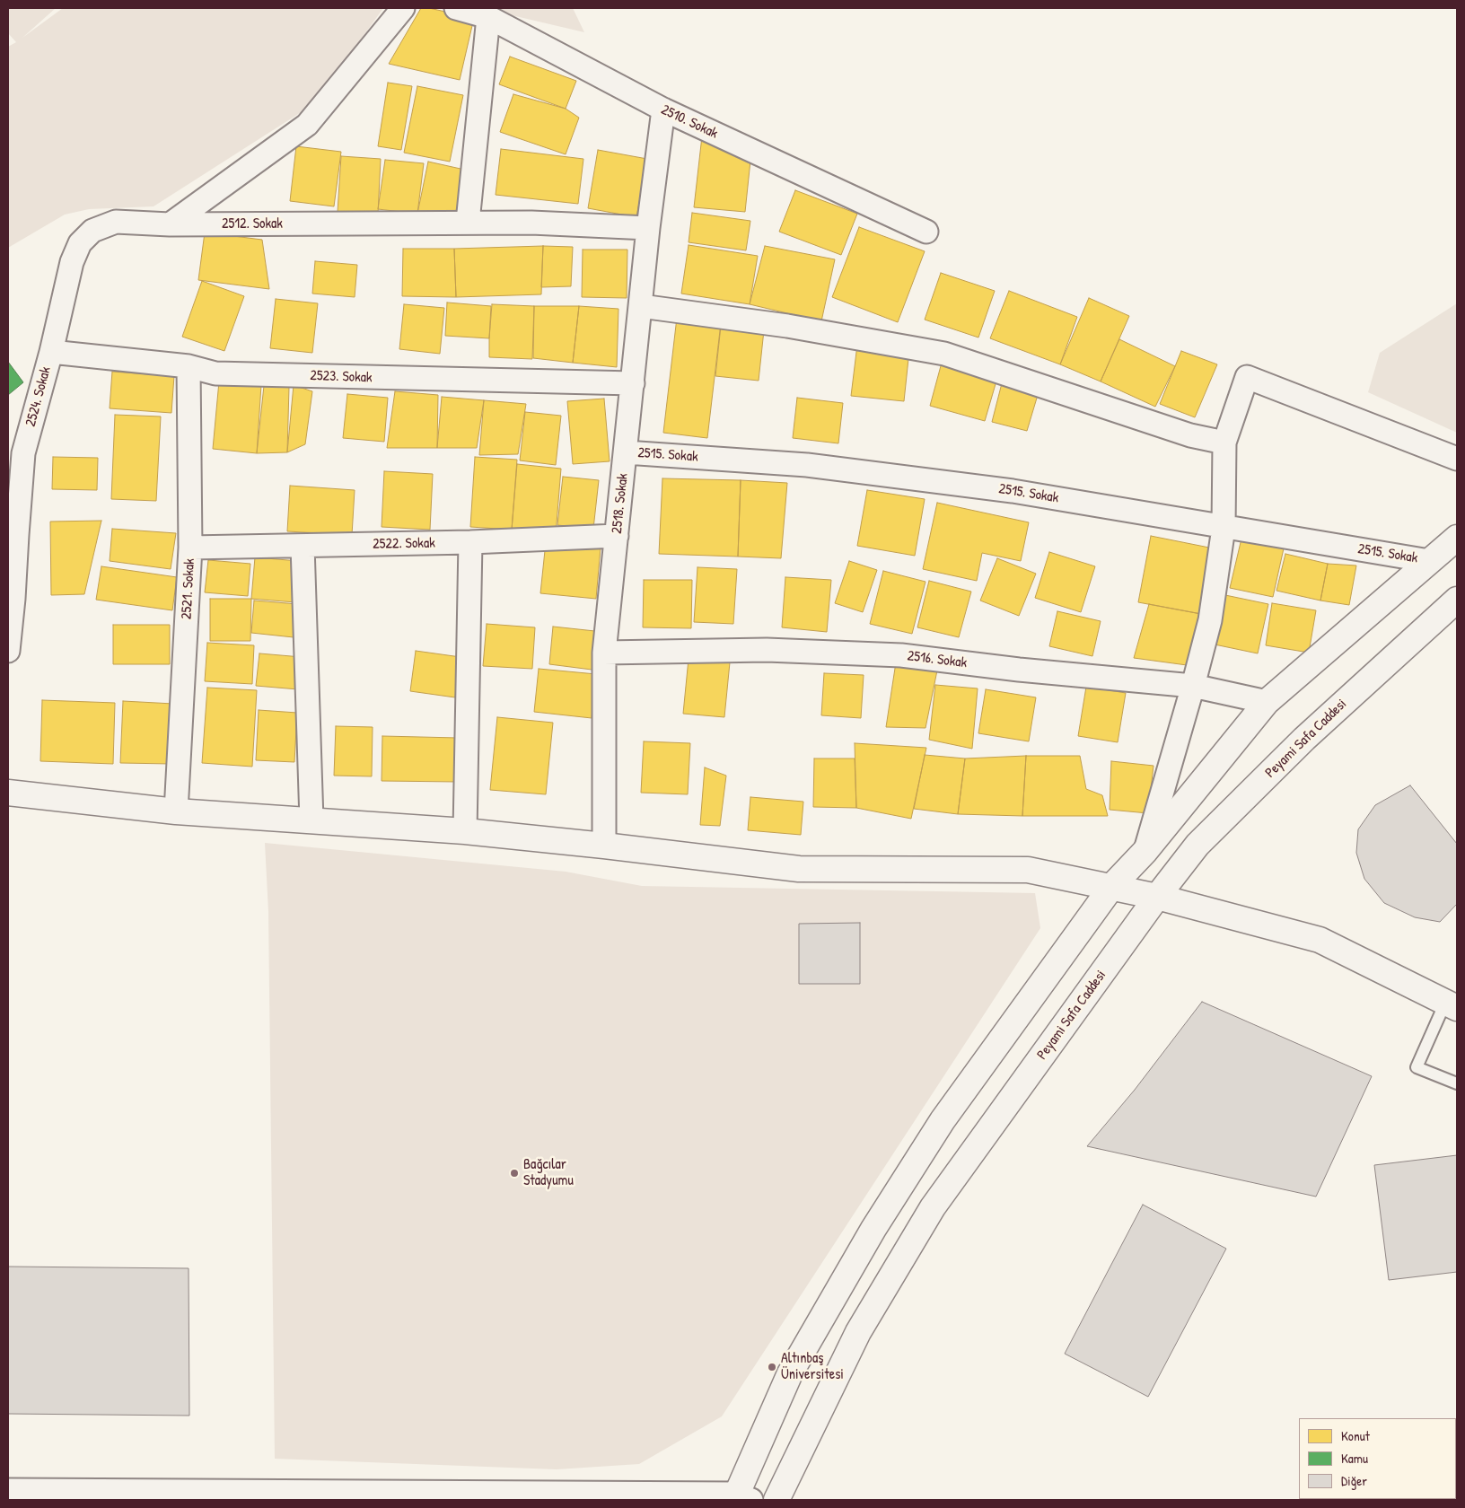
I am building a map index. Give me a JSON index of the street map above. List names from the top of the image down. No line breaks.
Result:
{"streets":{"main road":["Peyami Safa Caddesi"],"street":["2510. Sokak","2512. Sokak","2523. Sokak","2524. Sokak","2515. Sokak","2518. Sokak","2522. Sokak","2521. Sokak","2516. Sokak"]},"crossings":[["2510. Sokak","2518. Sokak"],["2512. Sokak","2524. Sokak"],["2512. Sokak","2518. Sokak"],["2523. Sokak","2524. Sokak"],["2523. Sokak","2518. Sokak"],["2523. Sokak","2521. Sokak"],["2515. Sokak","2518. Sokak"],["2518. Sokak","2522. Sokak"],["2518. Sokak","2516. Sokak"],["2522. Sokak","2521. Sokak"]],"places":["Bağcılar Stadyumu","Altınbaş Üniversitesi"],"legend":["Konut","Kamu","Diğer"]}
